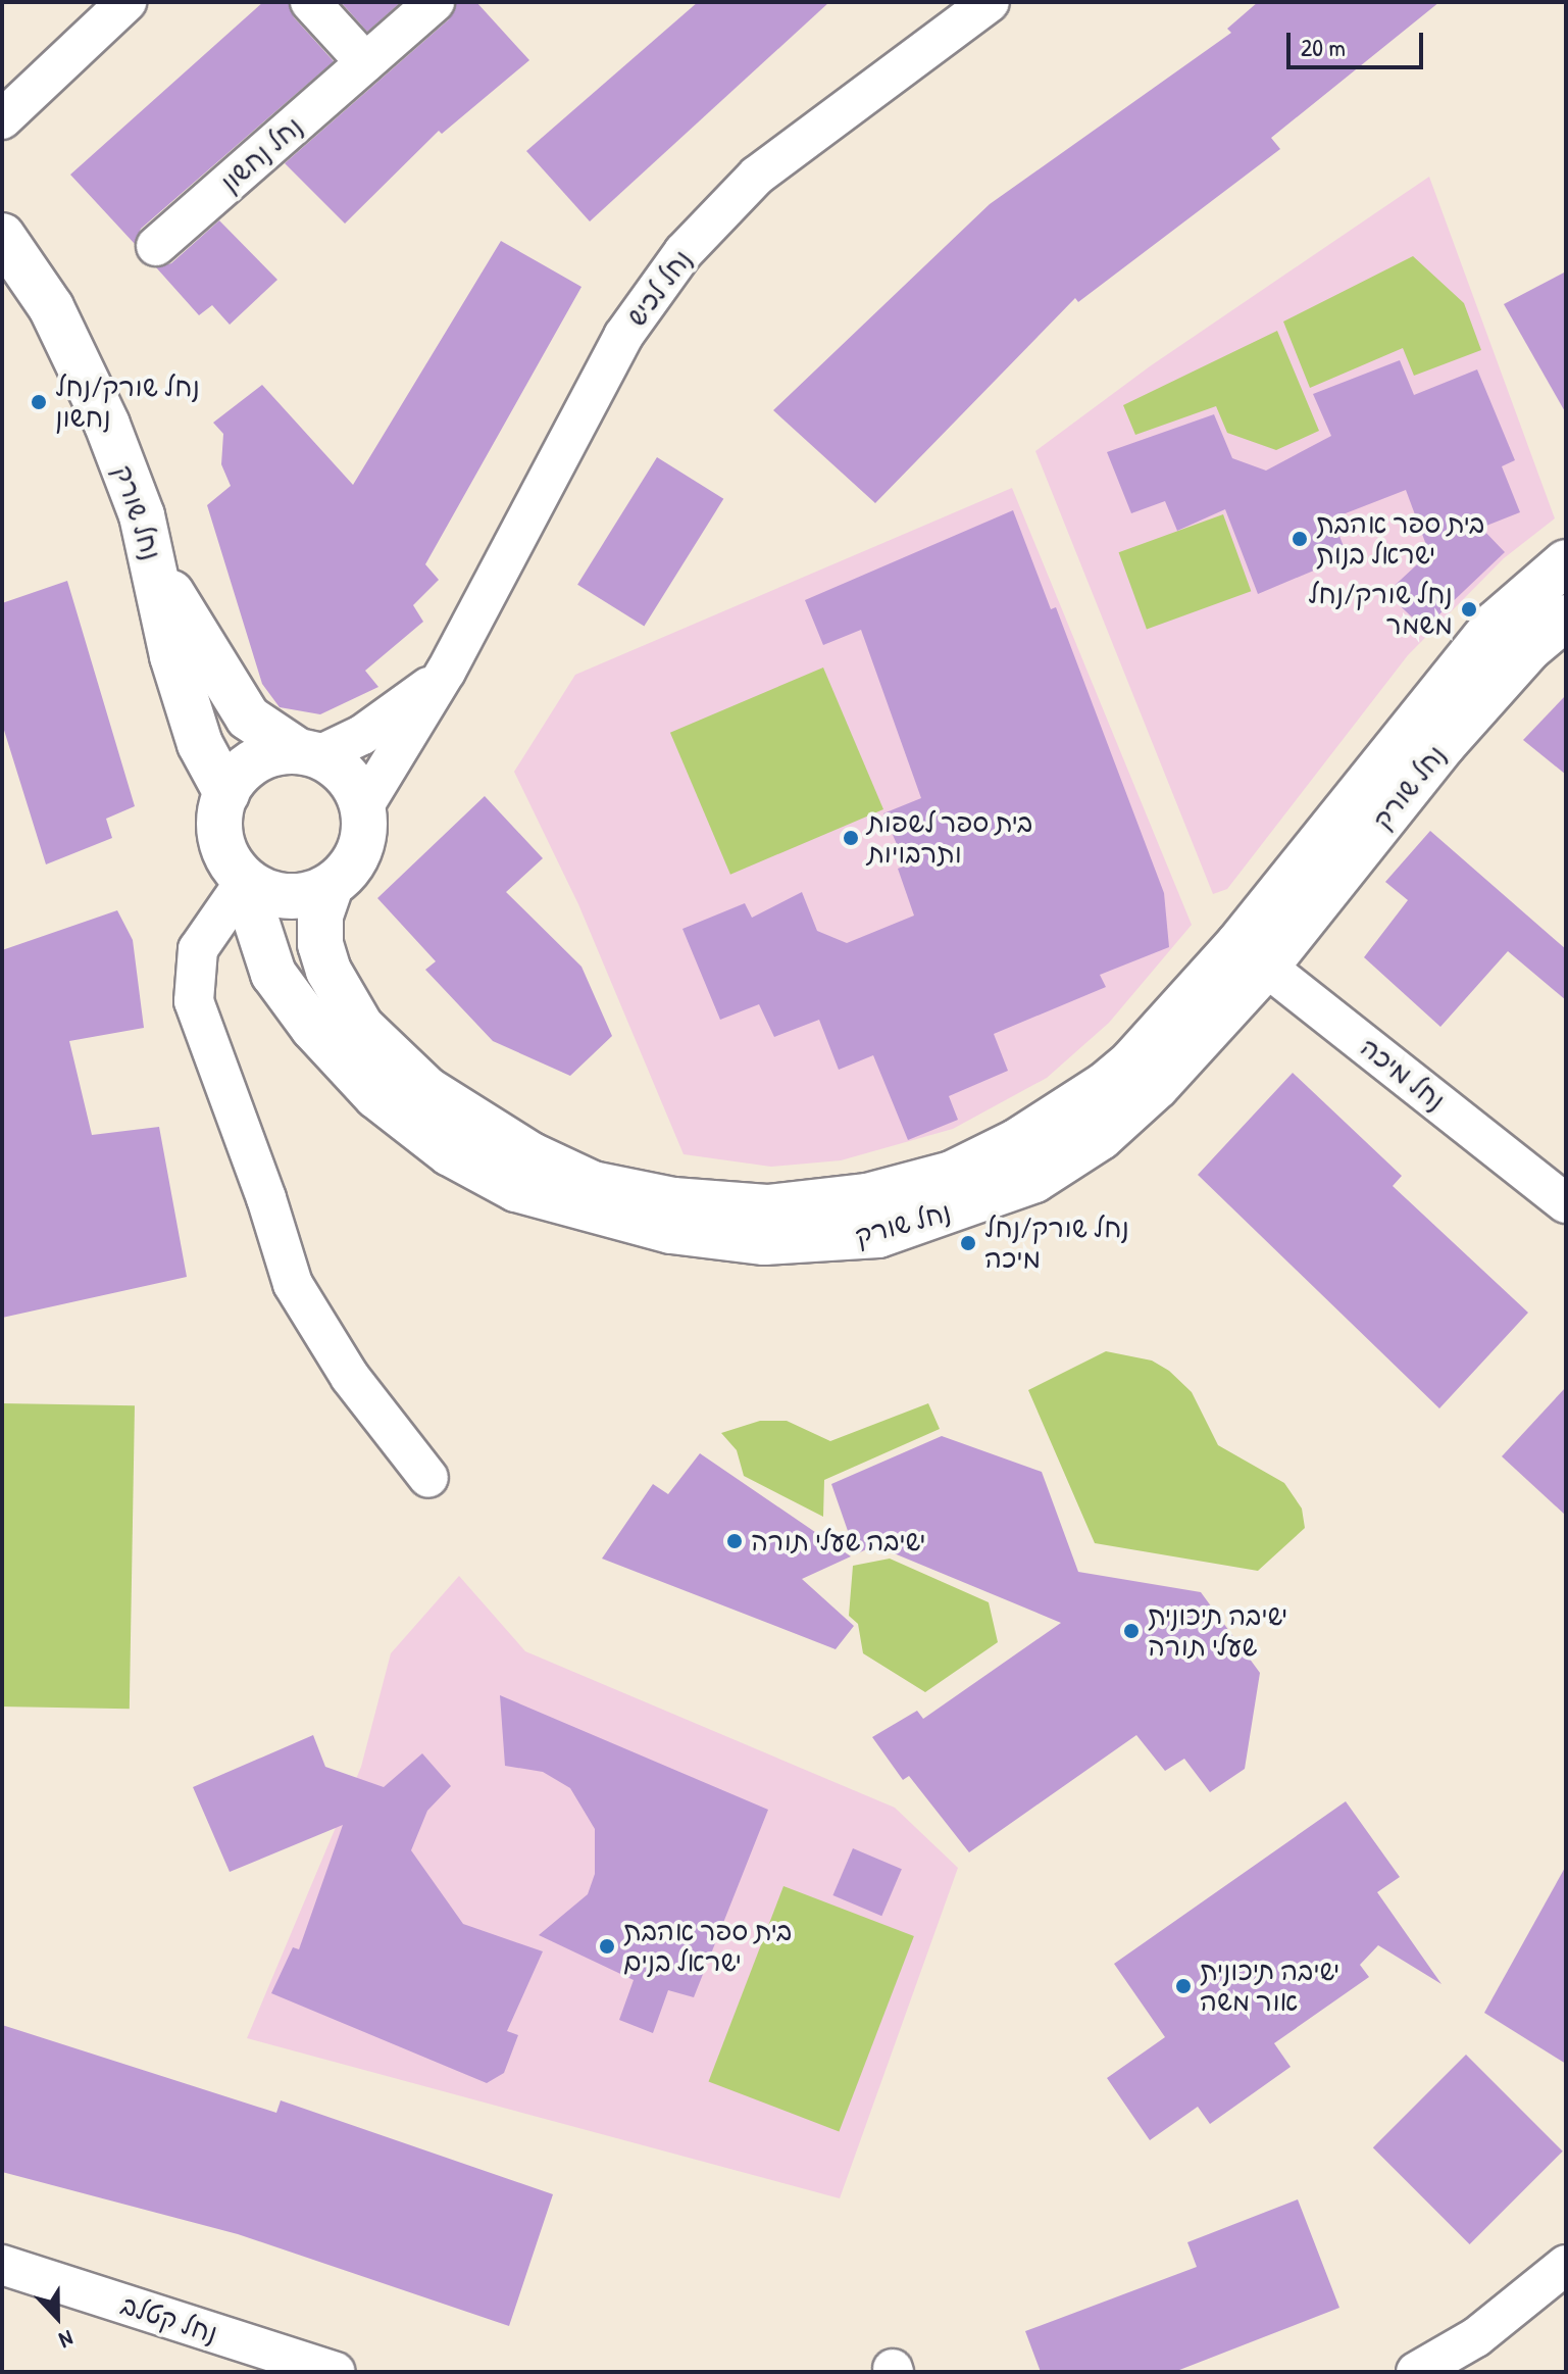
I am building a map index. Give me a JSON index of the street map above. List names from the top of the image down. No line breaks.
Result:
{"streets":{"street":["נחל נחשון","נחל לכיש","נחל שורק","נחל מיכה","נחל קטלב"]},"crossings":[["נחל לכיש","נחל שורק"],["נחל שורק","נחל מיכה"]],"places":["נחל שורק/נחל נחשון","בית ספר אהבת ישראל בנות","נחל שורק/נחל משמר","בית ספר לשפות ותרבויות","נחל שורק/נחל מיכה","ישיבה שעלי תורה","ישיבה תיכונית שעלי תורה","בית ספר אהבת ישראל בנים","ישיבה תיכונית אור משה"],"scale_bar":"20 m","north":"bottom"}
